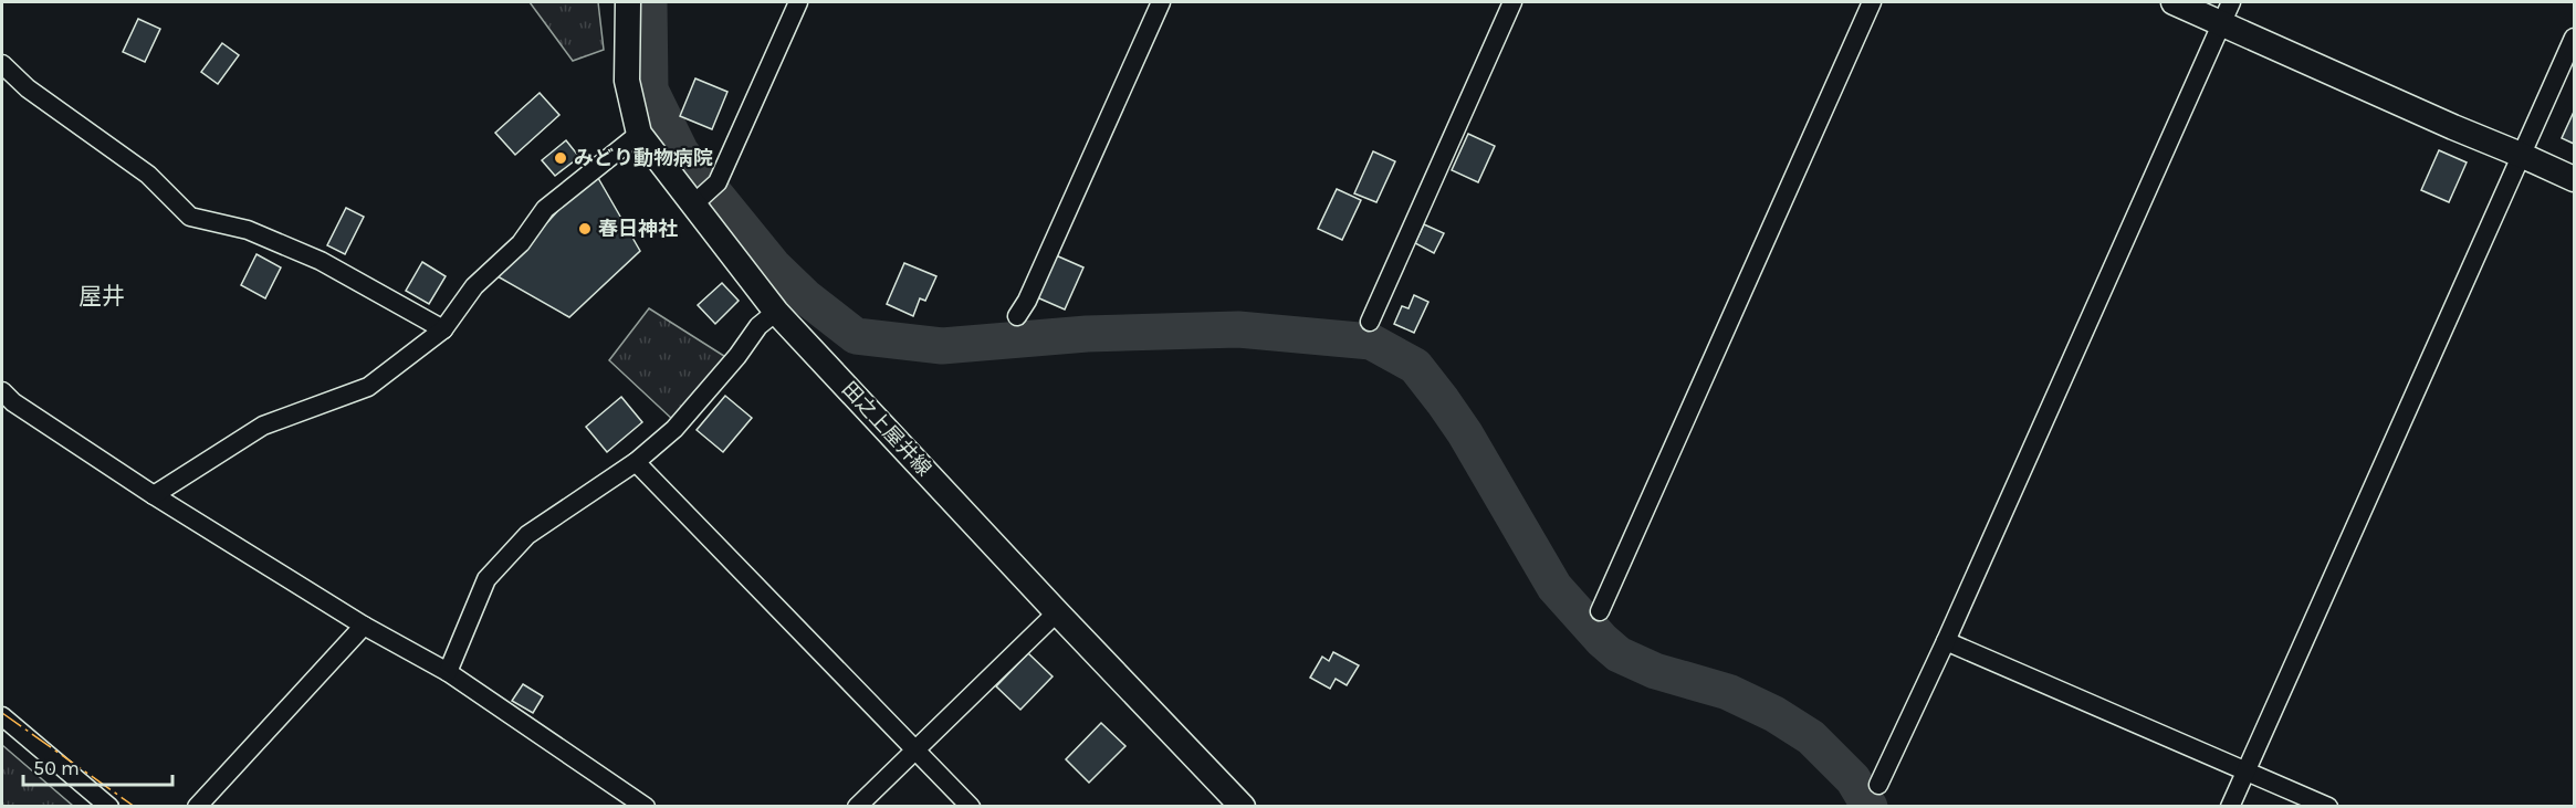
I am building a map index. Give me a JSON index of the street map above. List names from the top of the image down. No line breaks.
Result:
{"streets":{"main road":["田之上屋井線"]},"districts":["屋井"],"places":["みどり動物病院","春日神社"],"scale_bar":"50 m"}
